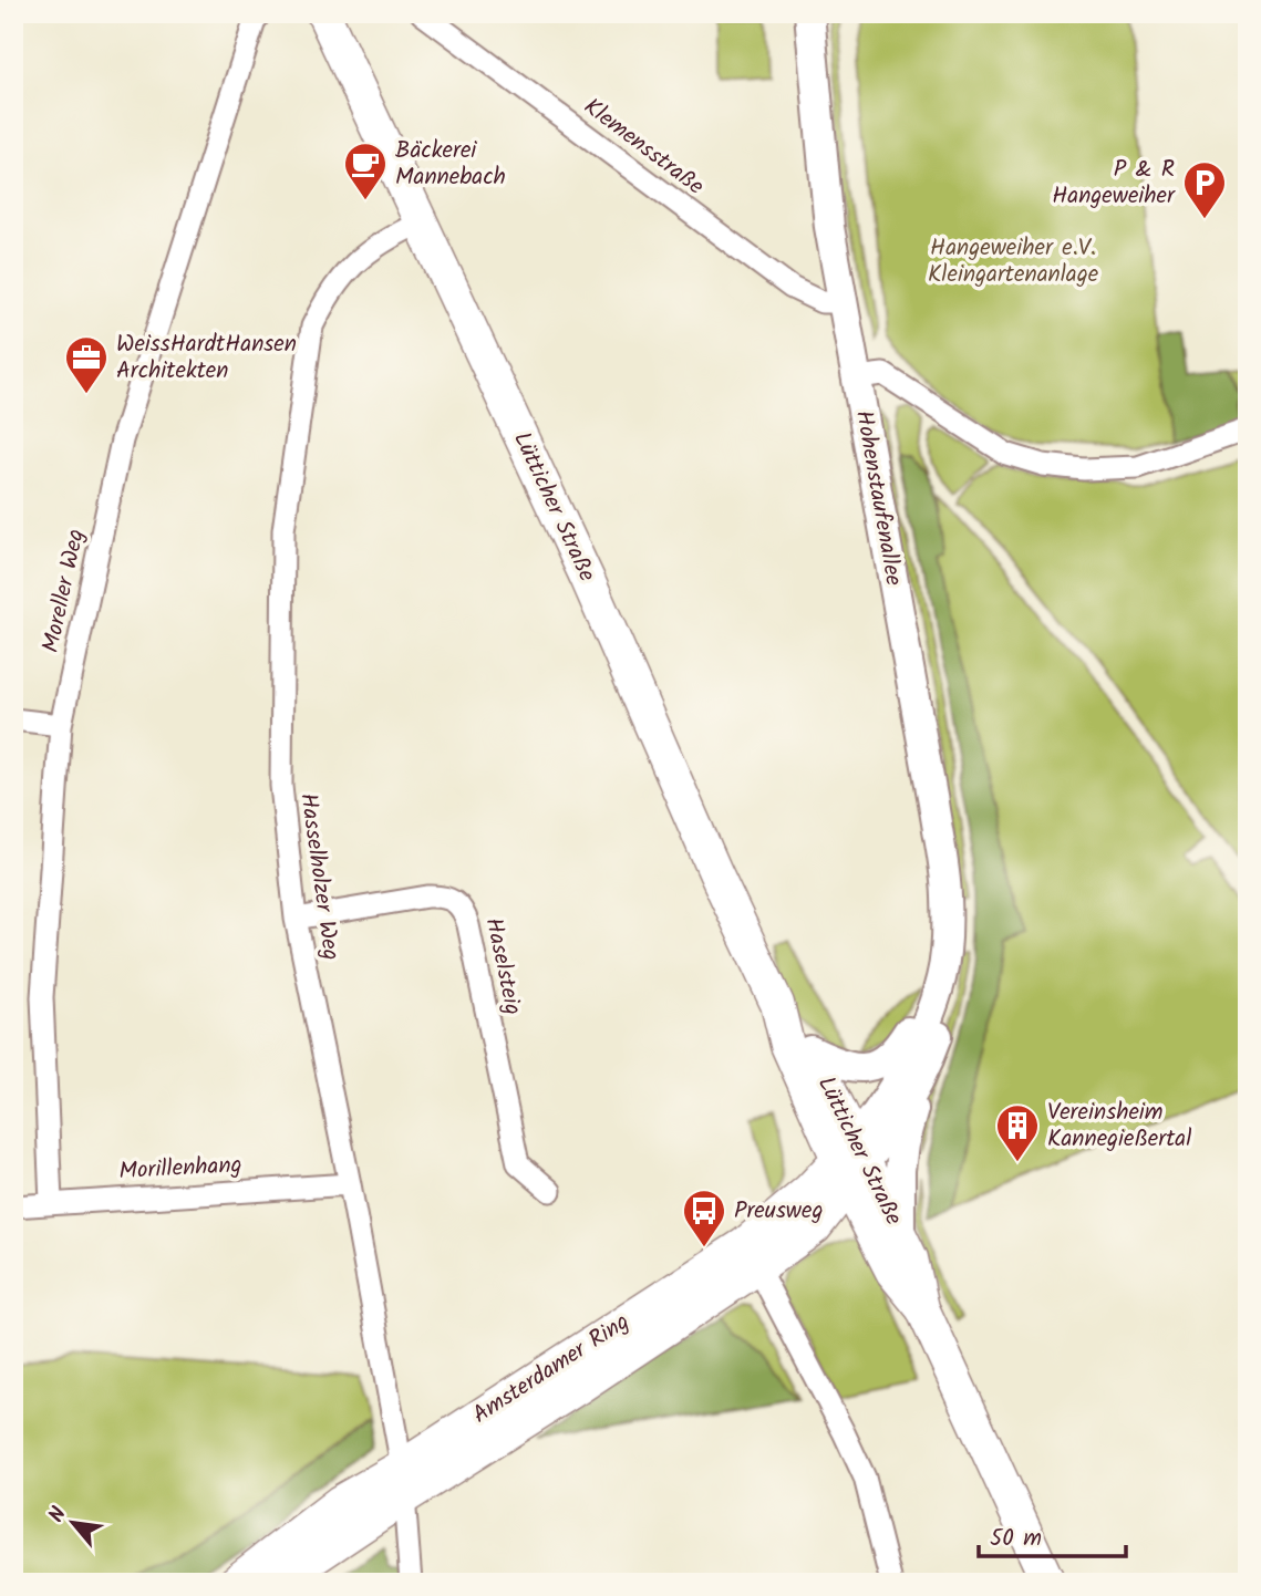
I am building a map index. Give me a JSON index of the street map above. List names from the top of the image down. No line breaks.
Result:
{"streets":{"main road":["Hohenstaufenallee","Lütticher Straße","Amsterdamer Ring"],"street":["Klemensstraße","Moreller Weg","Hasselholzer Weg","Haselsteig","Morillenhang"]},"crossings":[["Klemensstraße","Hohenstaufenallee"],["Hohenstaufenallee","Lütticher Straße"],["Hohenstaufenallee","Amsterdamer Ring"],["Lütticher Straße","Hasselholzer Weg"],["Lütticher Straße","Amsterdamer Ring"],["Moreller Weg","Morillenhang"],["Hasselholzer Weg","Haselsteig"],["Hasselholzer Weg","Morillenhang"],["Hasselholzer Weg","Amsterdamer Ring"]],"parks":["Hangeweiher e.V. Kleingartenanlage"],"places":{"cafe":["Bäckerei Mannebach"],"parking":["P & R Hangeweiher"],"office":["WeissHardtHansen Architekten"],"building":["Vereinsheim Kannegießertal"],"bus stop":["Preusweg"]},"scale_bar":"50 m","north":"top left"}
